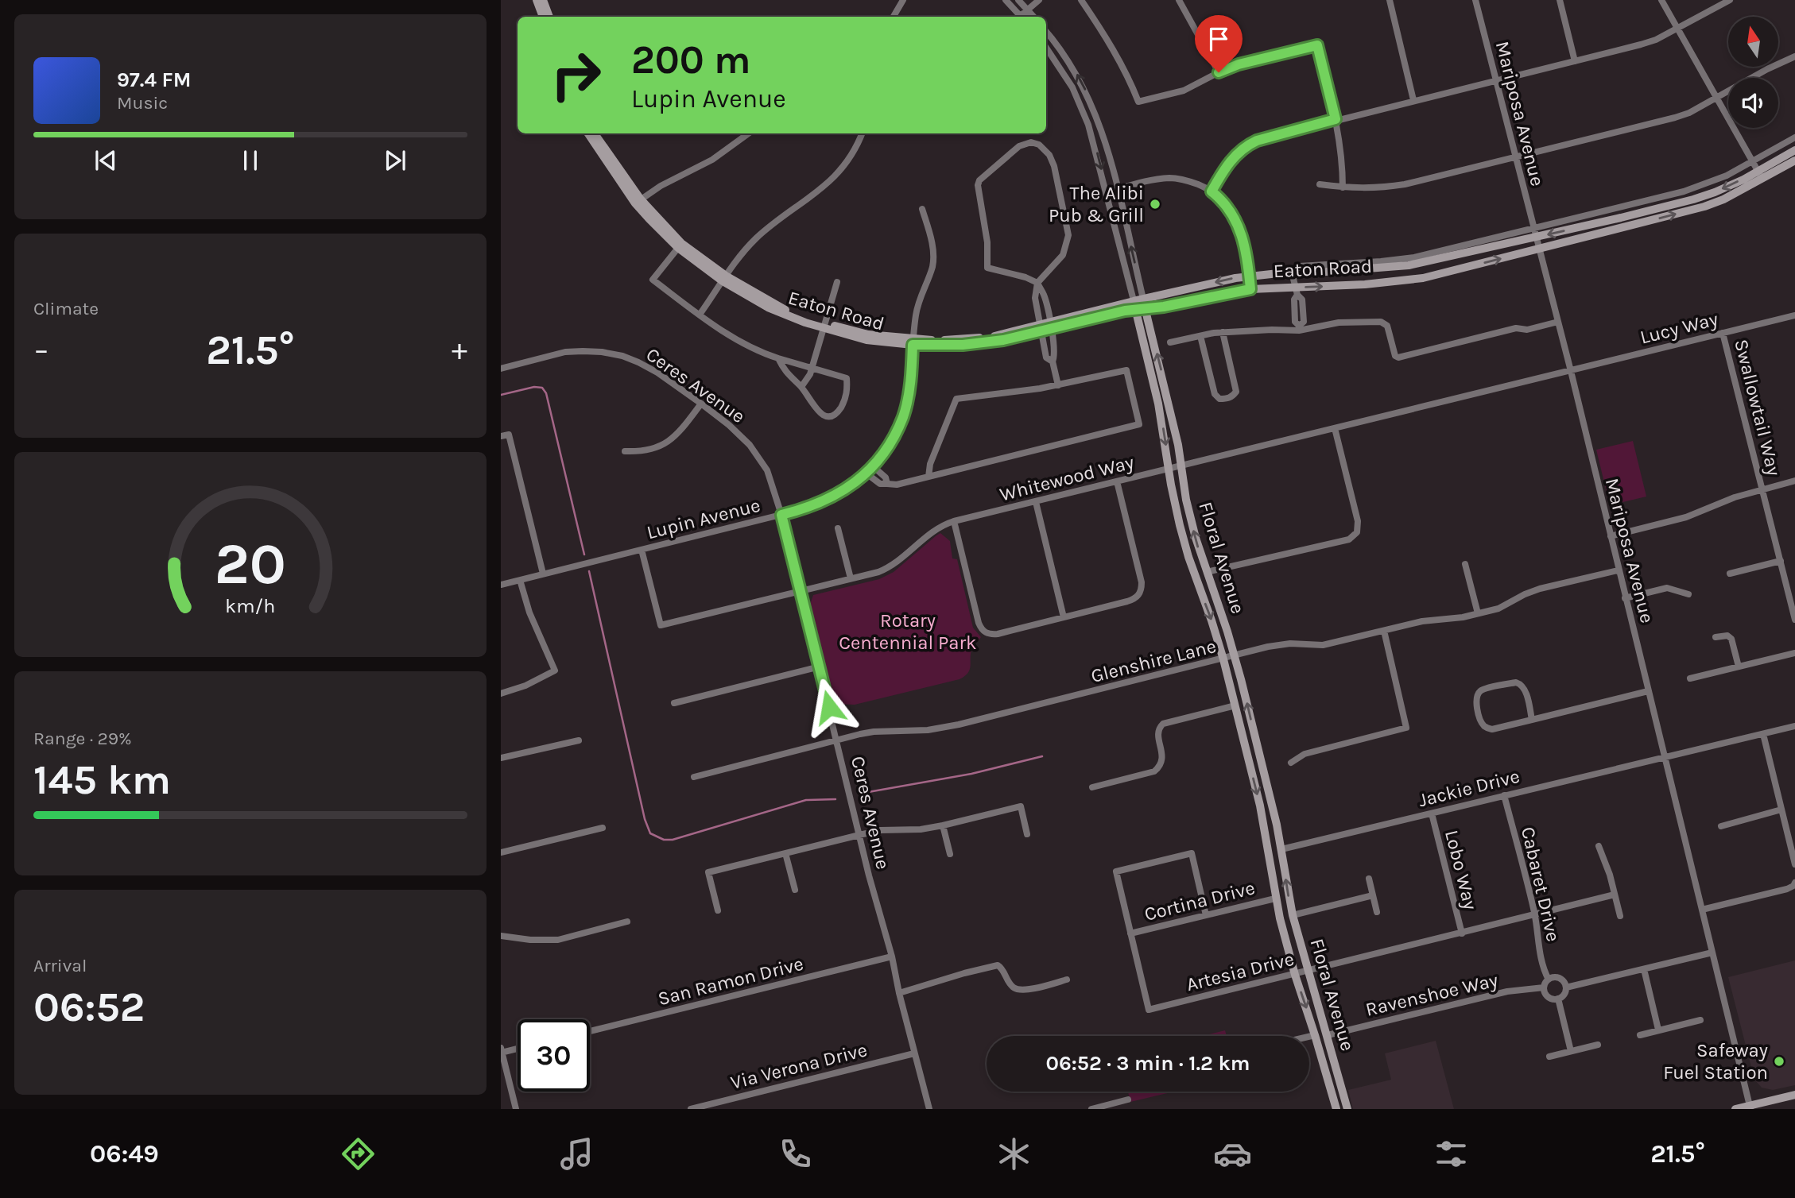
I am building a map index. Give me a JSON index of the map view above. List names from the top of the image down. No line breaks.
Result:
{"streets":{"street":["Mariposa Avenue","Eaton Road","Lucy Way","Ceres Avenue","Swallowtail Way","Whitewood Way","Lupin Avenue","Floral Avenue","Glenshire Lane","Jackie Drive","Lobo Way","Cabaret Drive","Cortina Drive","Artesia Drive","San Ramon Drive","Ravenshoe Way","Via Verona Drive"]},"crossings":[["Mariposa Avenue","Eaton Road"],["Mariposa Avenue","Lucy Way"],["Mariposa Avenue","Whitewood Way"],["Mariposa Avenue","Glenshire Lane"],["Mariposa Avenue","Jackie Drive"],["Eaton Road","Lupin Avenue"],["Eaton Road","Floral Avenue"],["Lucy Way","Swallowtail Way"],["Lucy Way","Whitewood Way"],["Ceres Avenue","Whitewood Way"],["Ceres Avenue","Lupin Avenue"],["Ceres Avenue","Glenshire Lane"],["Ceres Avenue","San Ramon Drive"],["Ceres Avenue","Via Verona Drive"],["Whitewood Way","Lupin Avenue"],["Whitewood Way","Floral Avenue"],["Floral Avenue","Glenshire Lane"],["Floral Avenue","Jackie Drive"],["Floral Avenue","Cortina Drive"],["Floral Avenue","Artesia Drive"],["Floral Avenue","Ravenshoe Way"],["Jackie Drive","Lobo Way"],["Jackie Drive","Cabaret Drive"],["Lobo Way","Artesia Drive"],["Cabaret Drive","Artesia Drive"],["Cabaret Drive","Ravenshoe Way"],["Cortina Drive","Artesia Drive"]],"parks":["Rotary Centennial Park"],"places":["The Alibi Pub & Grill","Safeway Fuel Station"],"north":"top","page":{"turn":["200 m","Lupin Avenue"],"song":["97.4 FM","Music"],"tile":["Climate",["Range · 29%","145 km"],["Arrival","06:52"]],"heat":["−","21.5°","+"],"limit":"30","trip":"06:52 · 3 min · 1.2 km","tabs":["06:49","21.5°"],"gauge":["20","km/h"]}}
